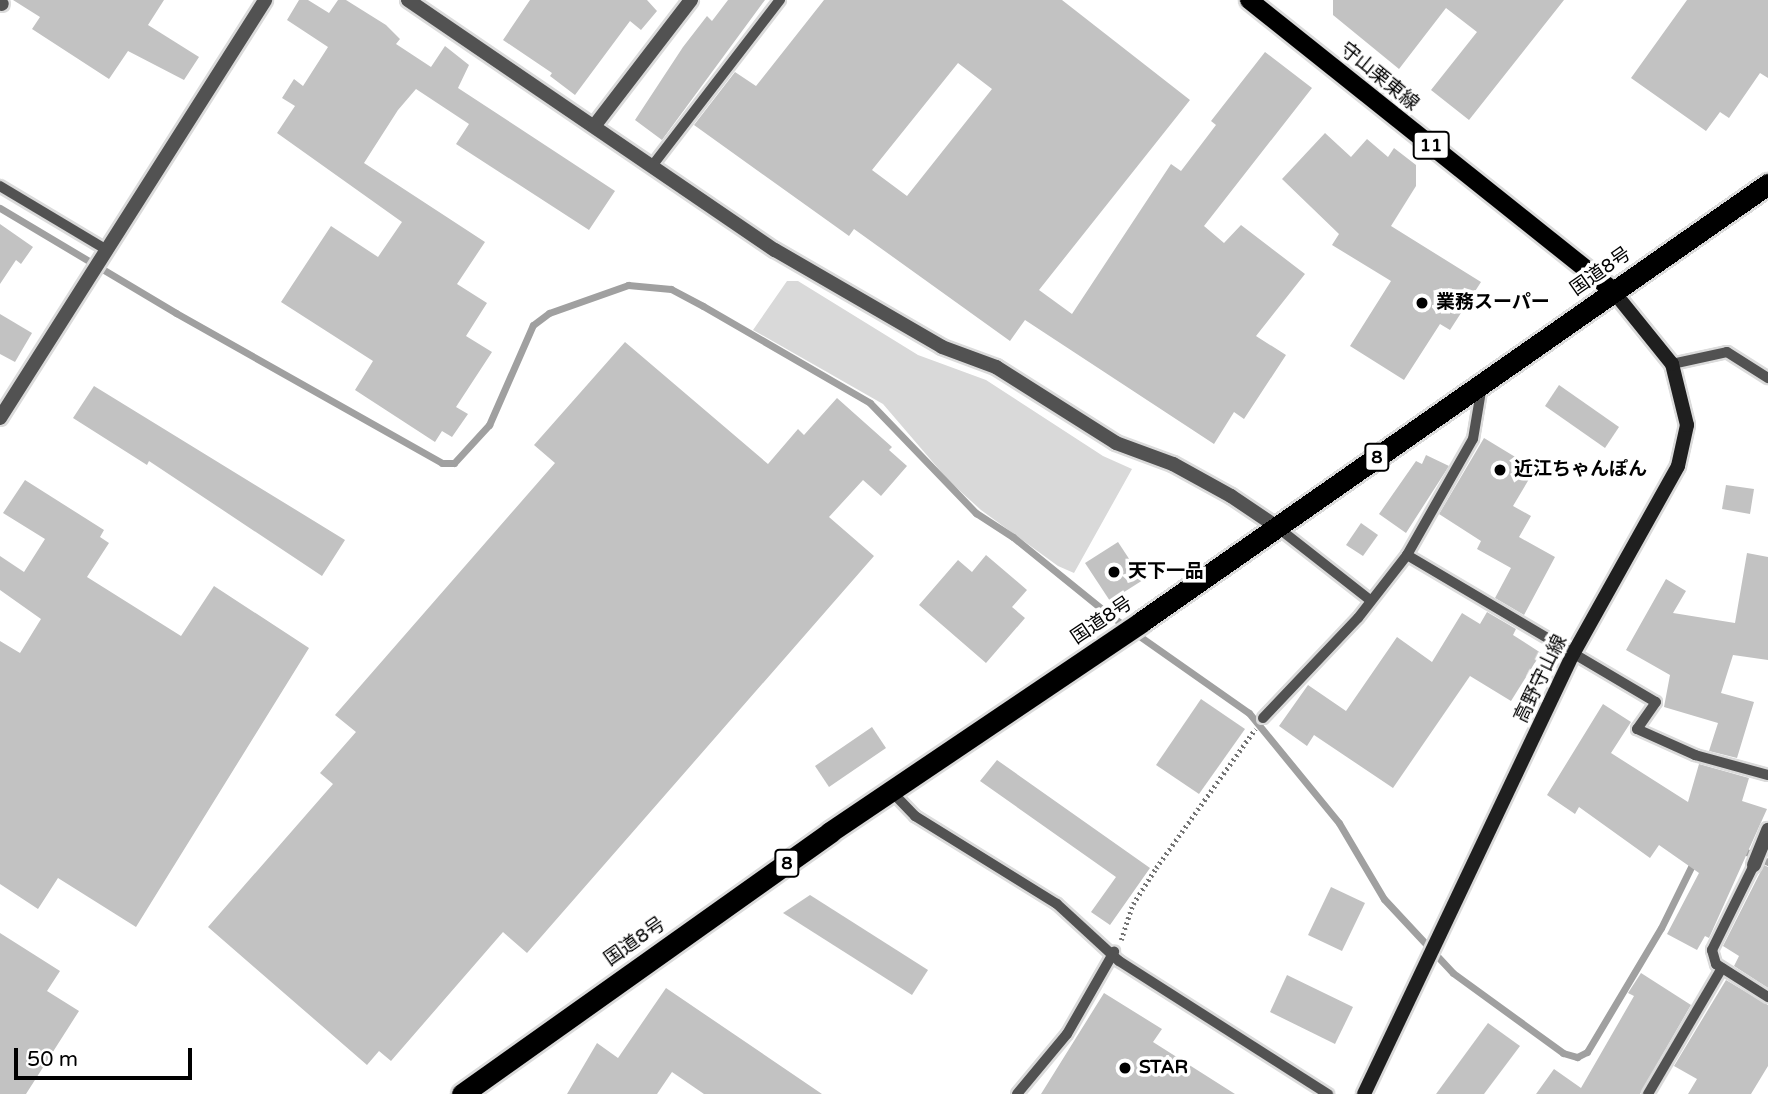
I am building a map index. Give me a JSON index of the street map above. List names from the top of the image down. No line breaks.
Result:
{"streets":{"highway":["国道8号","8"],"main road":["守山栗東線","11","高野守山線"]},"crossings":[["守山栗東線","国道8号"],["守山栗東線","高野守山線"],["国道8号","高野守山線"]],"places":["業務スーパー","近江ちゃんぽん","天下一品","STAR"],"scale_bar":"50 m"}
